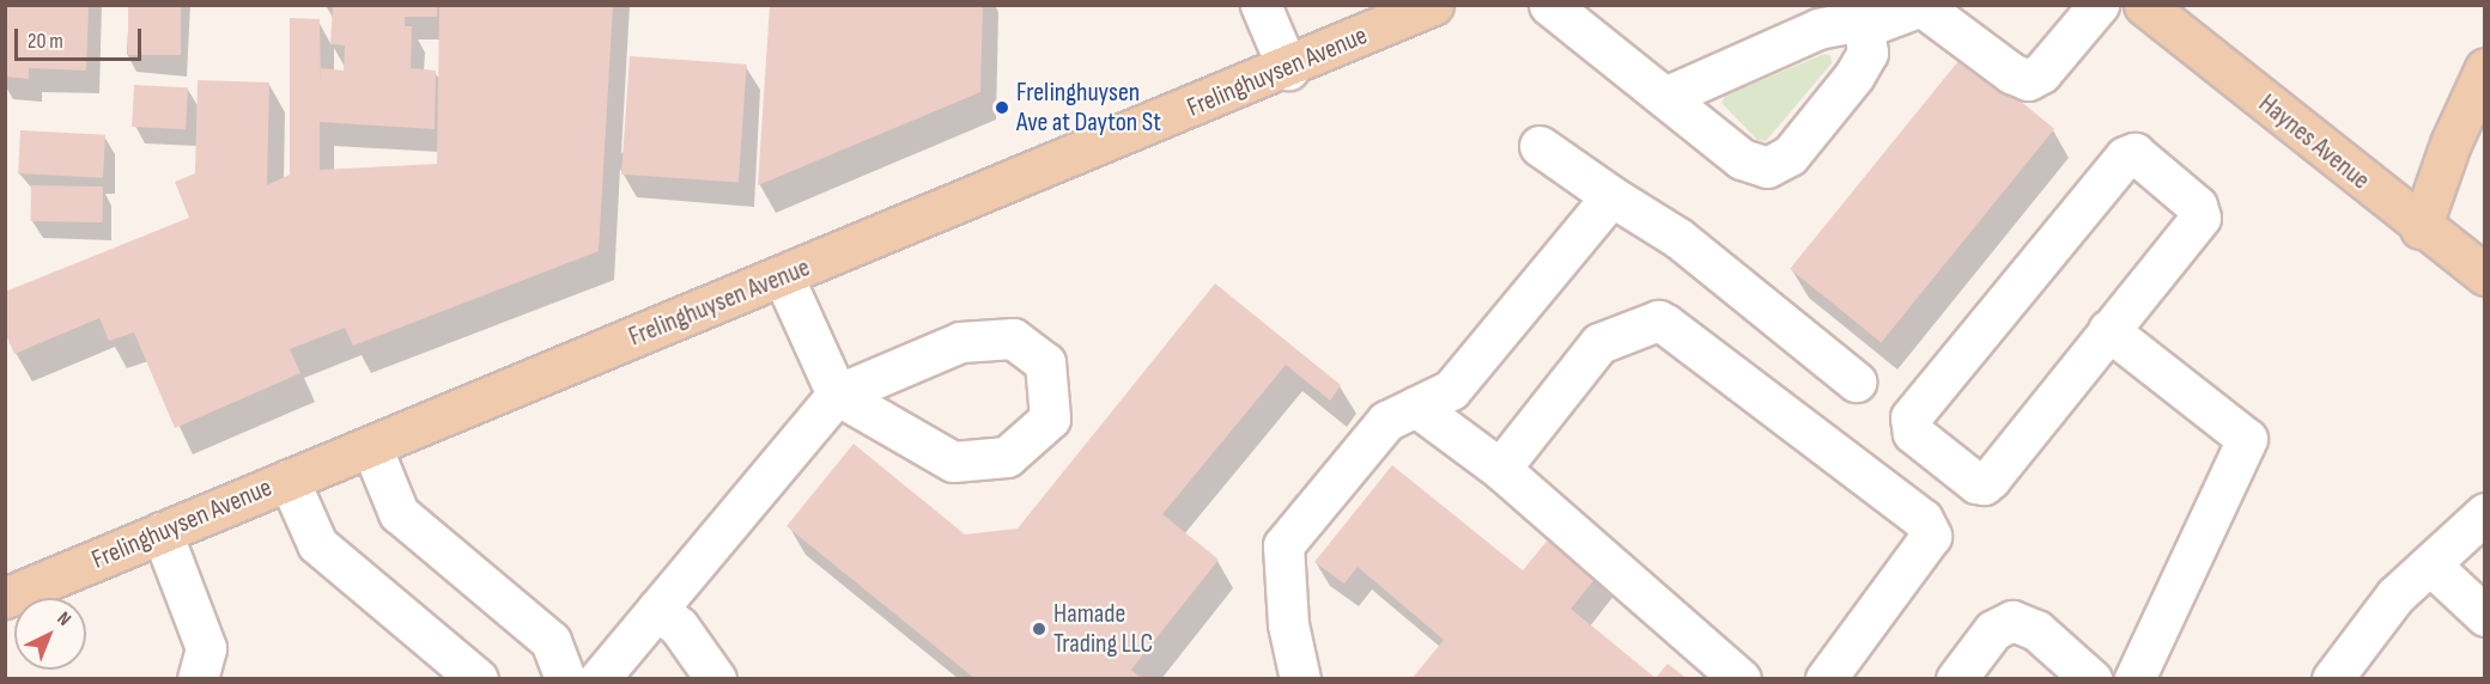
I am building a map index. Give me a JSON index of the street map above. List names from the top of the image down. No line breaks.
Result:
{"streets":{"main road":["Frelinghuysen Avenue","Haynes Avenue"]},"places":["Frelinghuysen Ave at Dayton St","Hamade Trading LLC"],"scale_bar":"20 m","north":"top right"}
